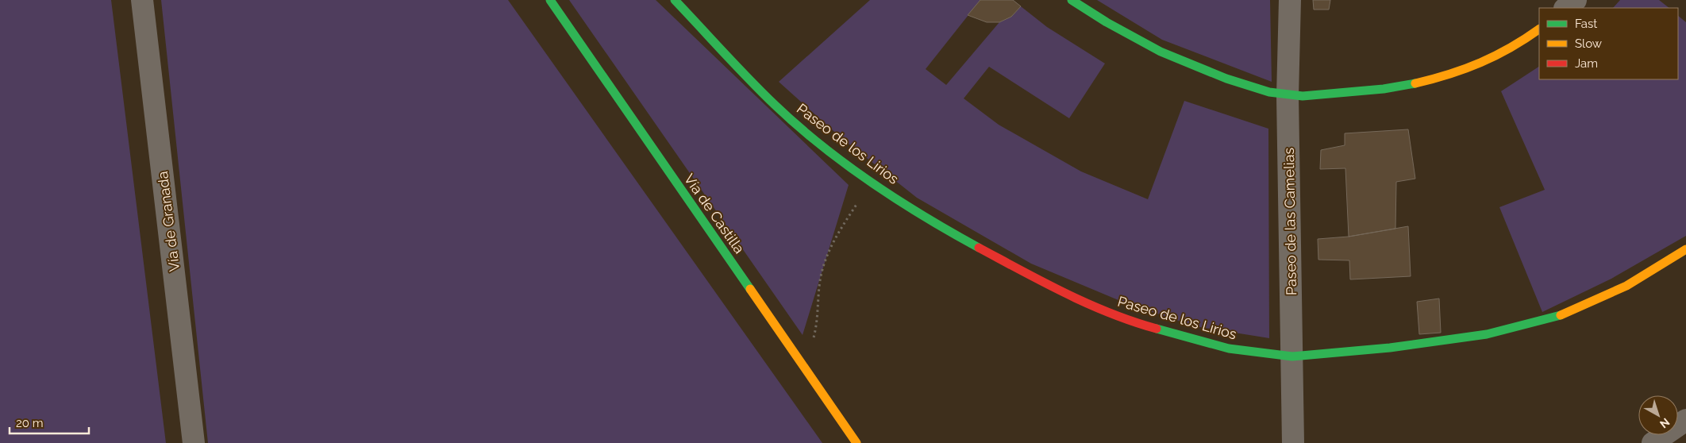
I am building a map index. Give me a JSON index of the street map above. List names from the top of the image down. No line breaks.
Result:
{"streets":{"street":["Paseo de los Lirios","Vía de Castilla","Vía de Granada","Paseo de las Camelias"]},"crossings":[["Paseo de los Lirios","Paseo de las Camelias"]],"legend":["Fast","Slow","Jam"],"scale_bar":"20 m","north":"bottom right"}
